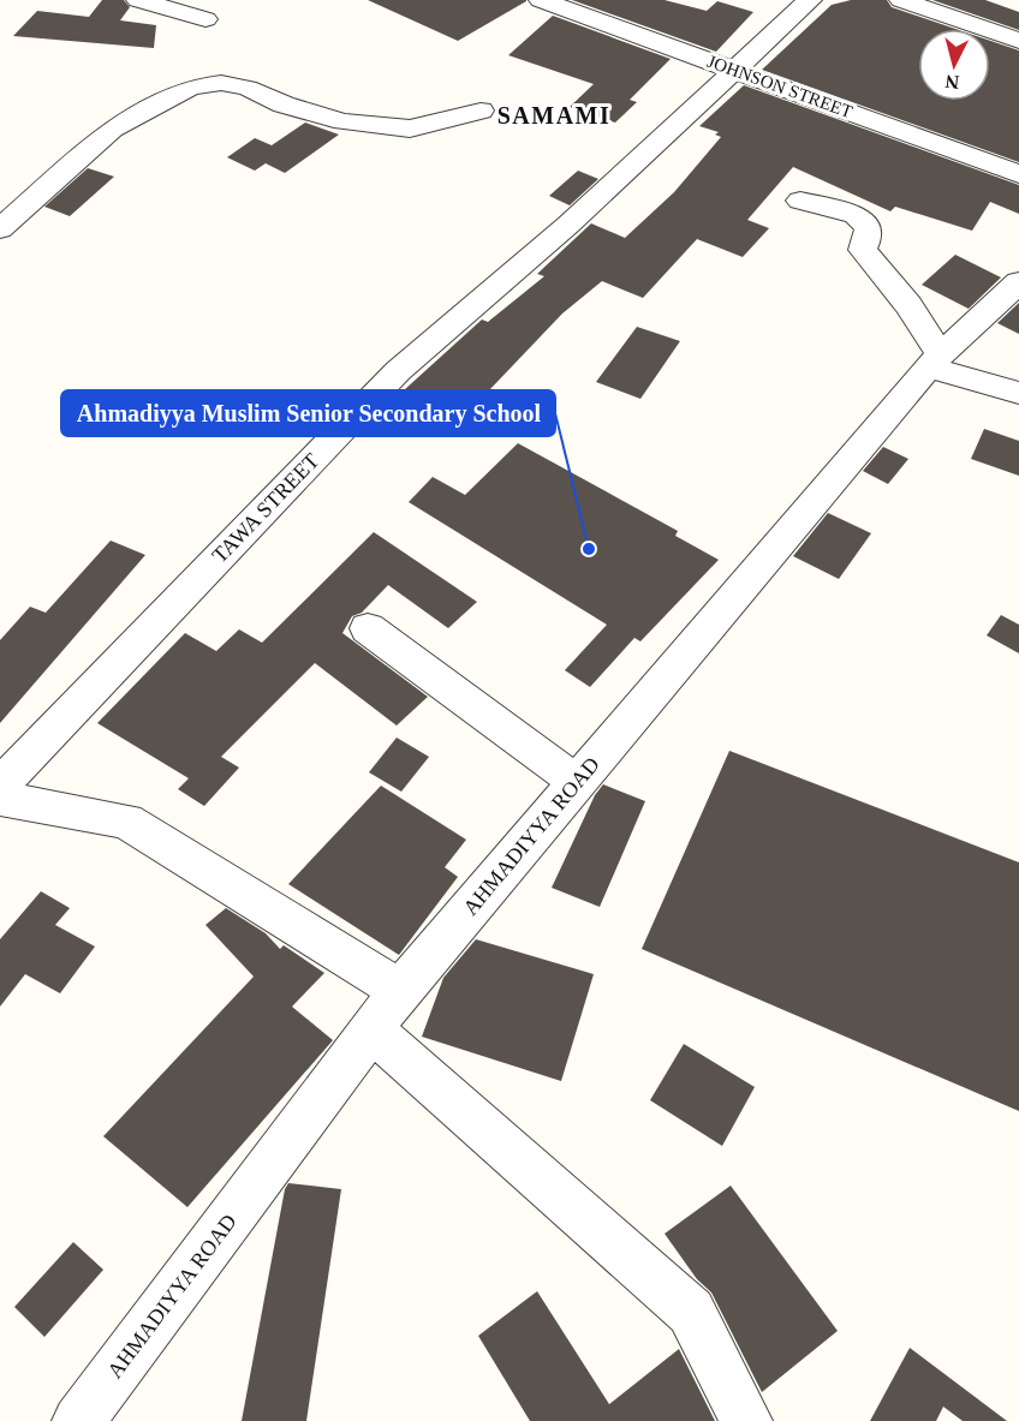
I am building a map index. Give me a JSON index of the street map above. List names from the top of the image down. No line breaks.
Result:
{"streets":{"street":["JOHNSON STREET","TAWA STREET","AHMADIYYA ROAD"]},"crossings":[["JOHNSON STREET","TAWA STREET"]],"districts":["SAMAMI"],"places":["Ahmadiyya Muslim Senior Secondary School"],"north":"bottom"}
